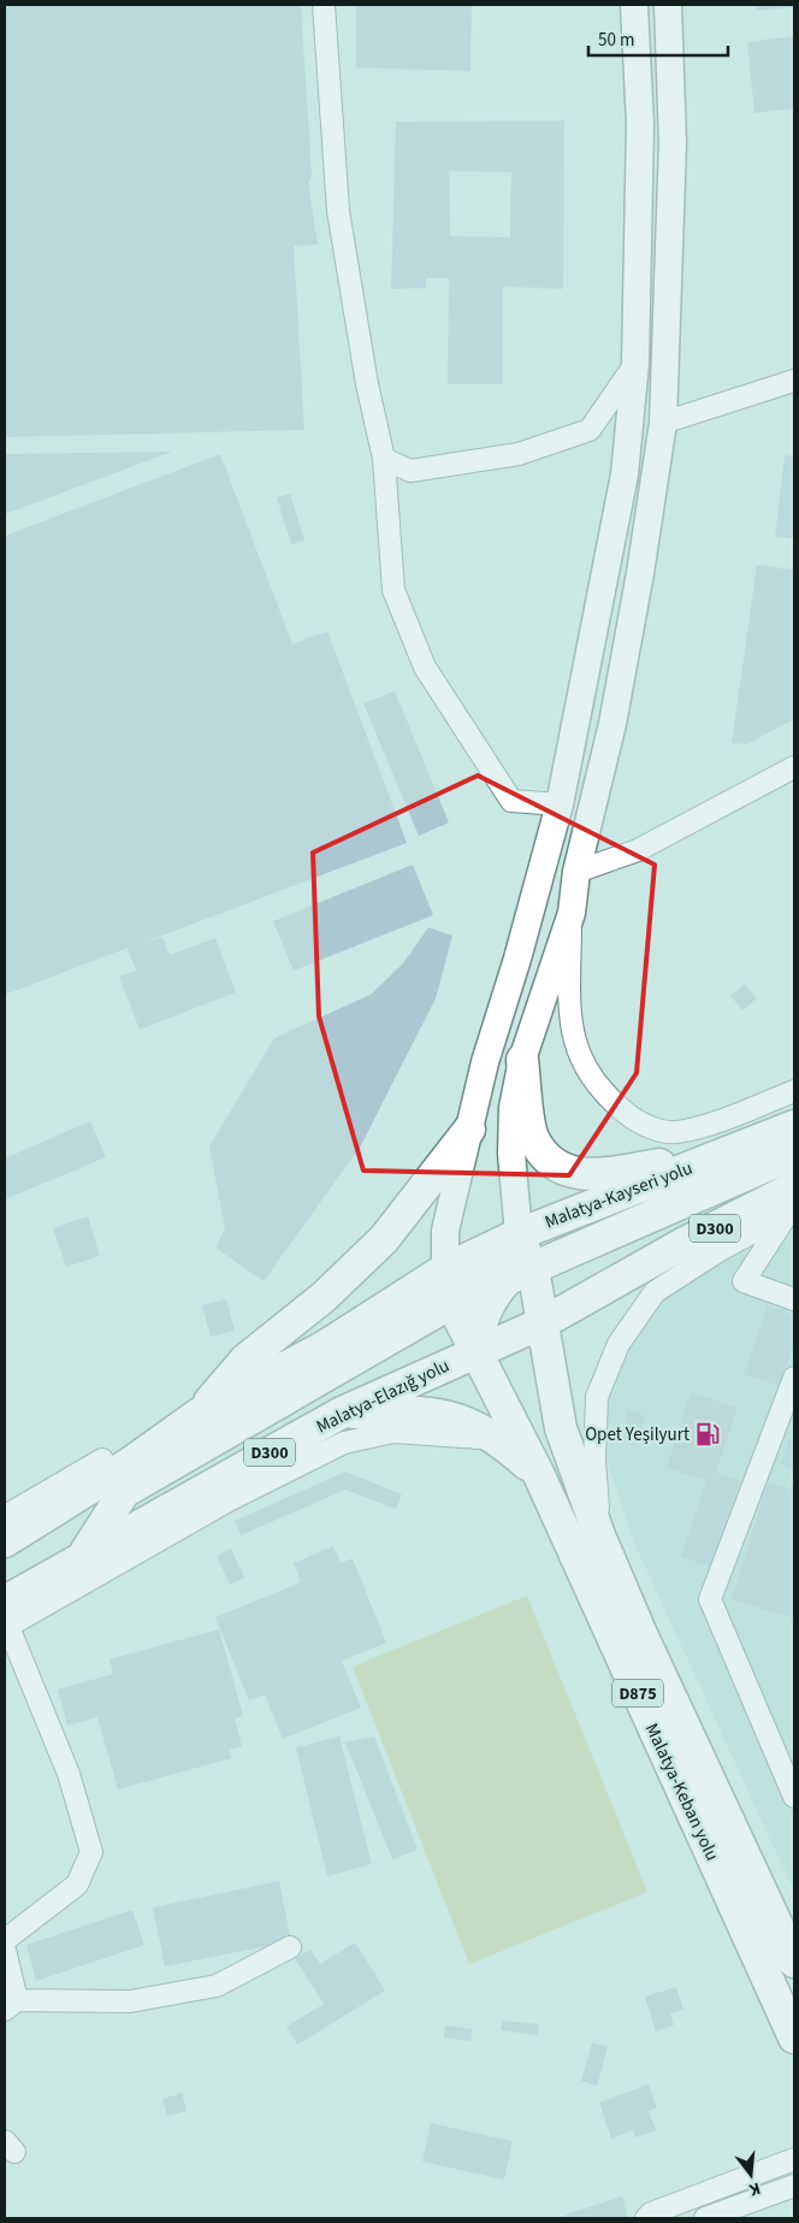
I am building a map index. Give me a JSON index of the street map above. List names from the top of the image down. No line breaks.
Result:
{"streets":{"highway":["Malatya-Kayseri yolu","D300","Malatya-Elazığ yolu","D875","Malatya-Keban yolu"]},"crossings":[["Malatya-Kayseri yolu","Malatya-Keban yolu"],["D300","Malatya-Elazığ yolu"],["D300","Malatya-Keban yolu"],["Malatya-Elazığ yolu","Malatya-Keban yolu"]],"places":{"fuel station":["Opet Yeşilyurt"]},"scale_bar":"50 m","north":"bottom"}
